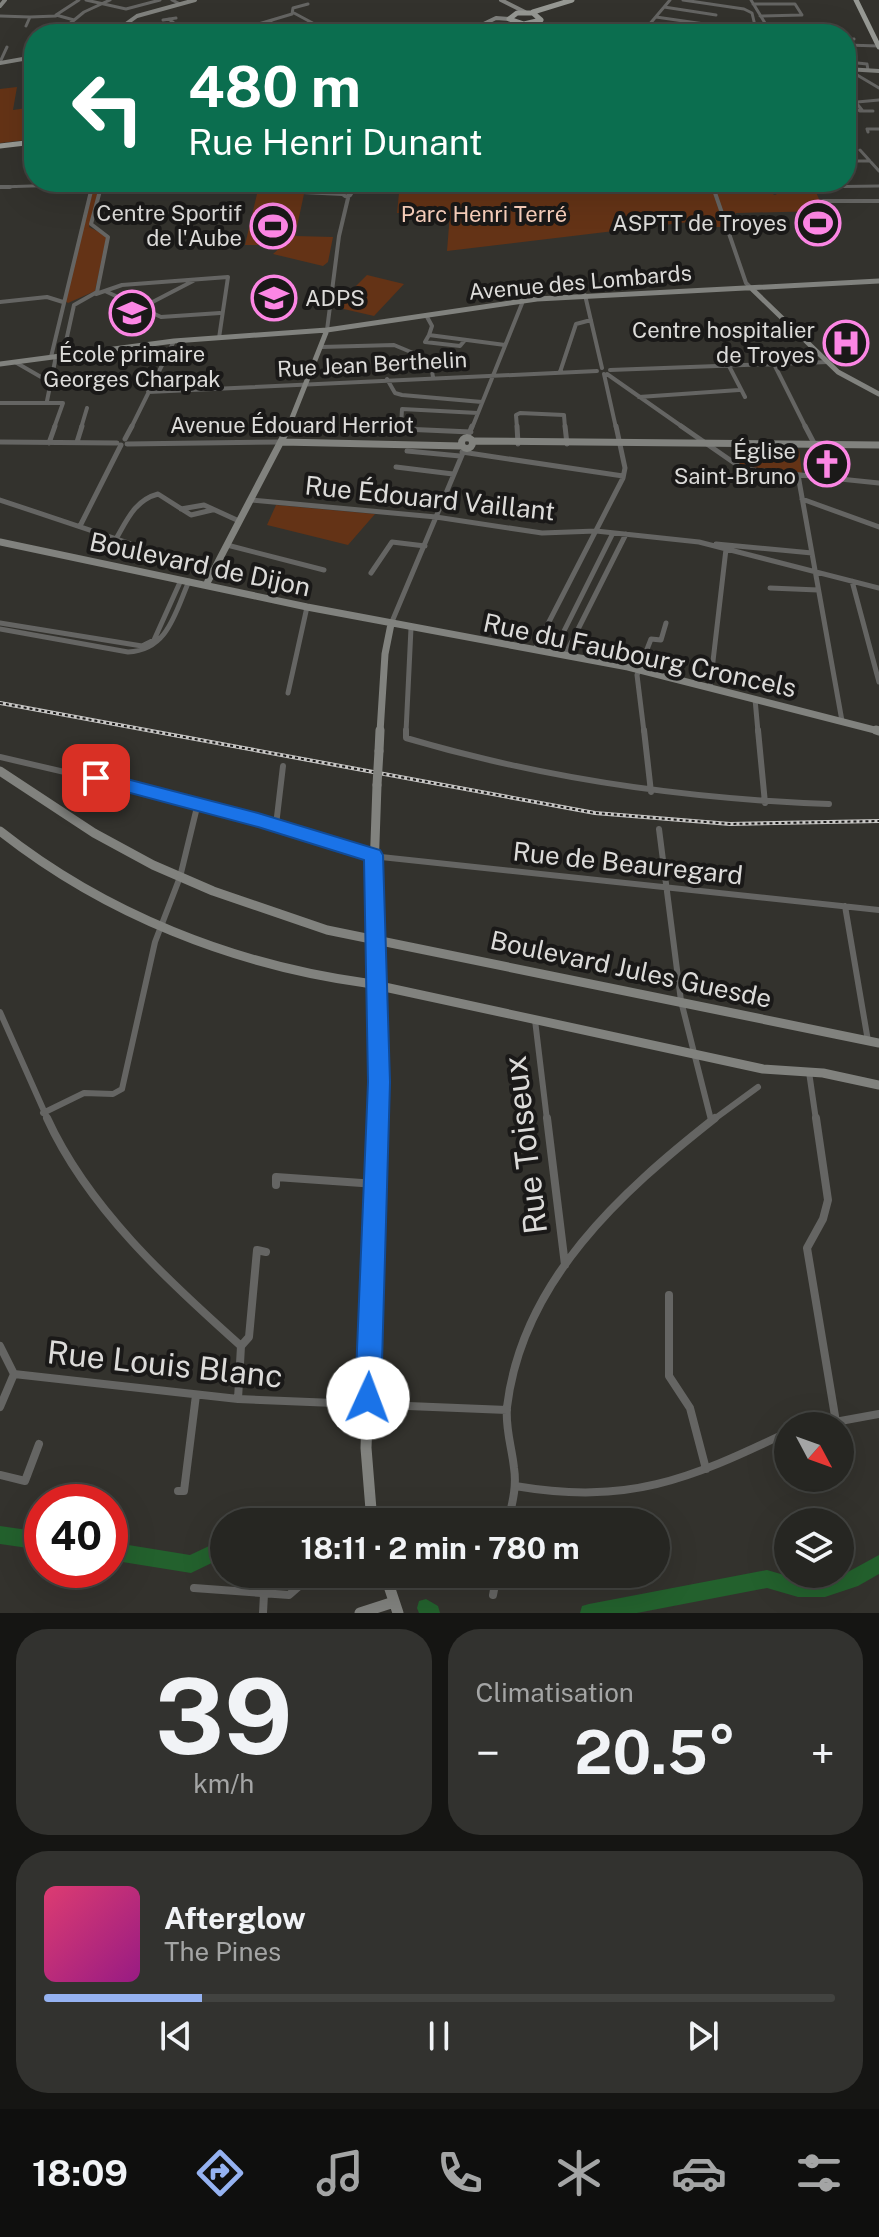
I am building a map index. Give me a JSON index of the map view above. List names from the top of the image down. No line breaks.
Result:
{"streets":{"street":["Avenue des Lombards","Rue Jean Berthelin","Avenue Édouard Herriot","Rue Édouard Vaillant","Boulevard de Dijon","Rue du Faubourg Croncels","Rue de Beauregard","Boulevard Jules Guesde","Rue Toiseux","Rue Louis Blanc"]},"crossings":[["Boulevard de Dijon","Rue du Faubourg Croncels"]],"parks":["Parc Henri Terré"],"places":{"sports":["ASPTT de Troyes","Centre Sportif de l'Aube"],"school or university":["ADPS","École primaire Georges Charpak"],"hospital":["Centre hospitalier de Troyes"],"church":["Église Saint-Bruno"]},"north":"bottom right","page":{"turn":["480 m","Rue Henri Dunant"],"limit":"40","trip":"18:11 · 2 min · 780 m","tile":[["39","km/h"],"Climatisation"],"heat":["−","20.5°","+"],"song":["Afterglow","The Pines"],"tabs":"18:09"}}
